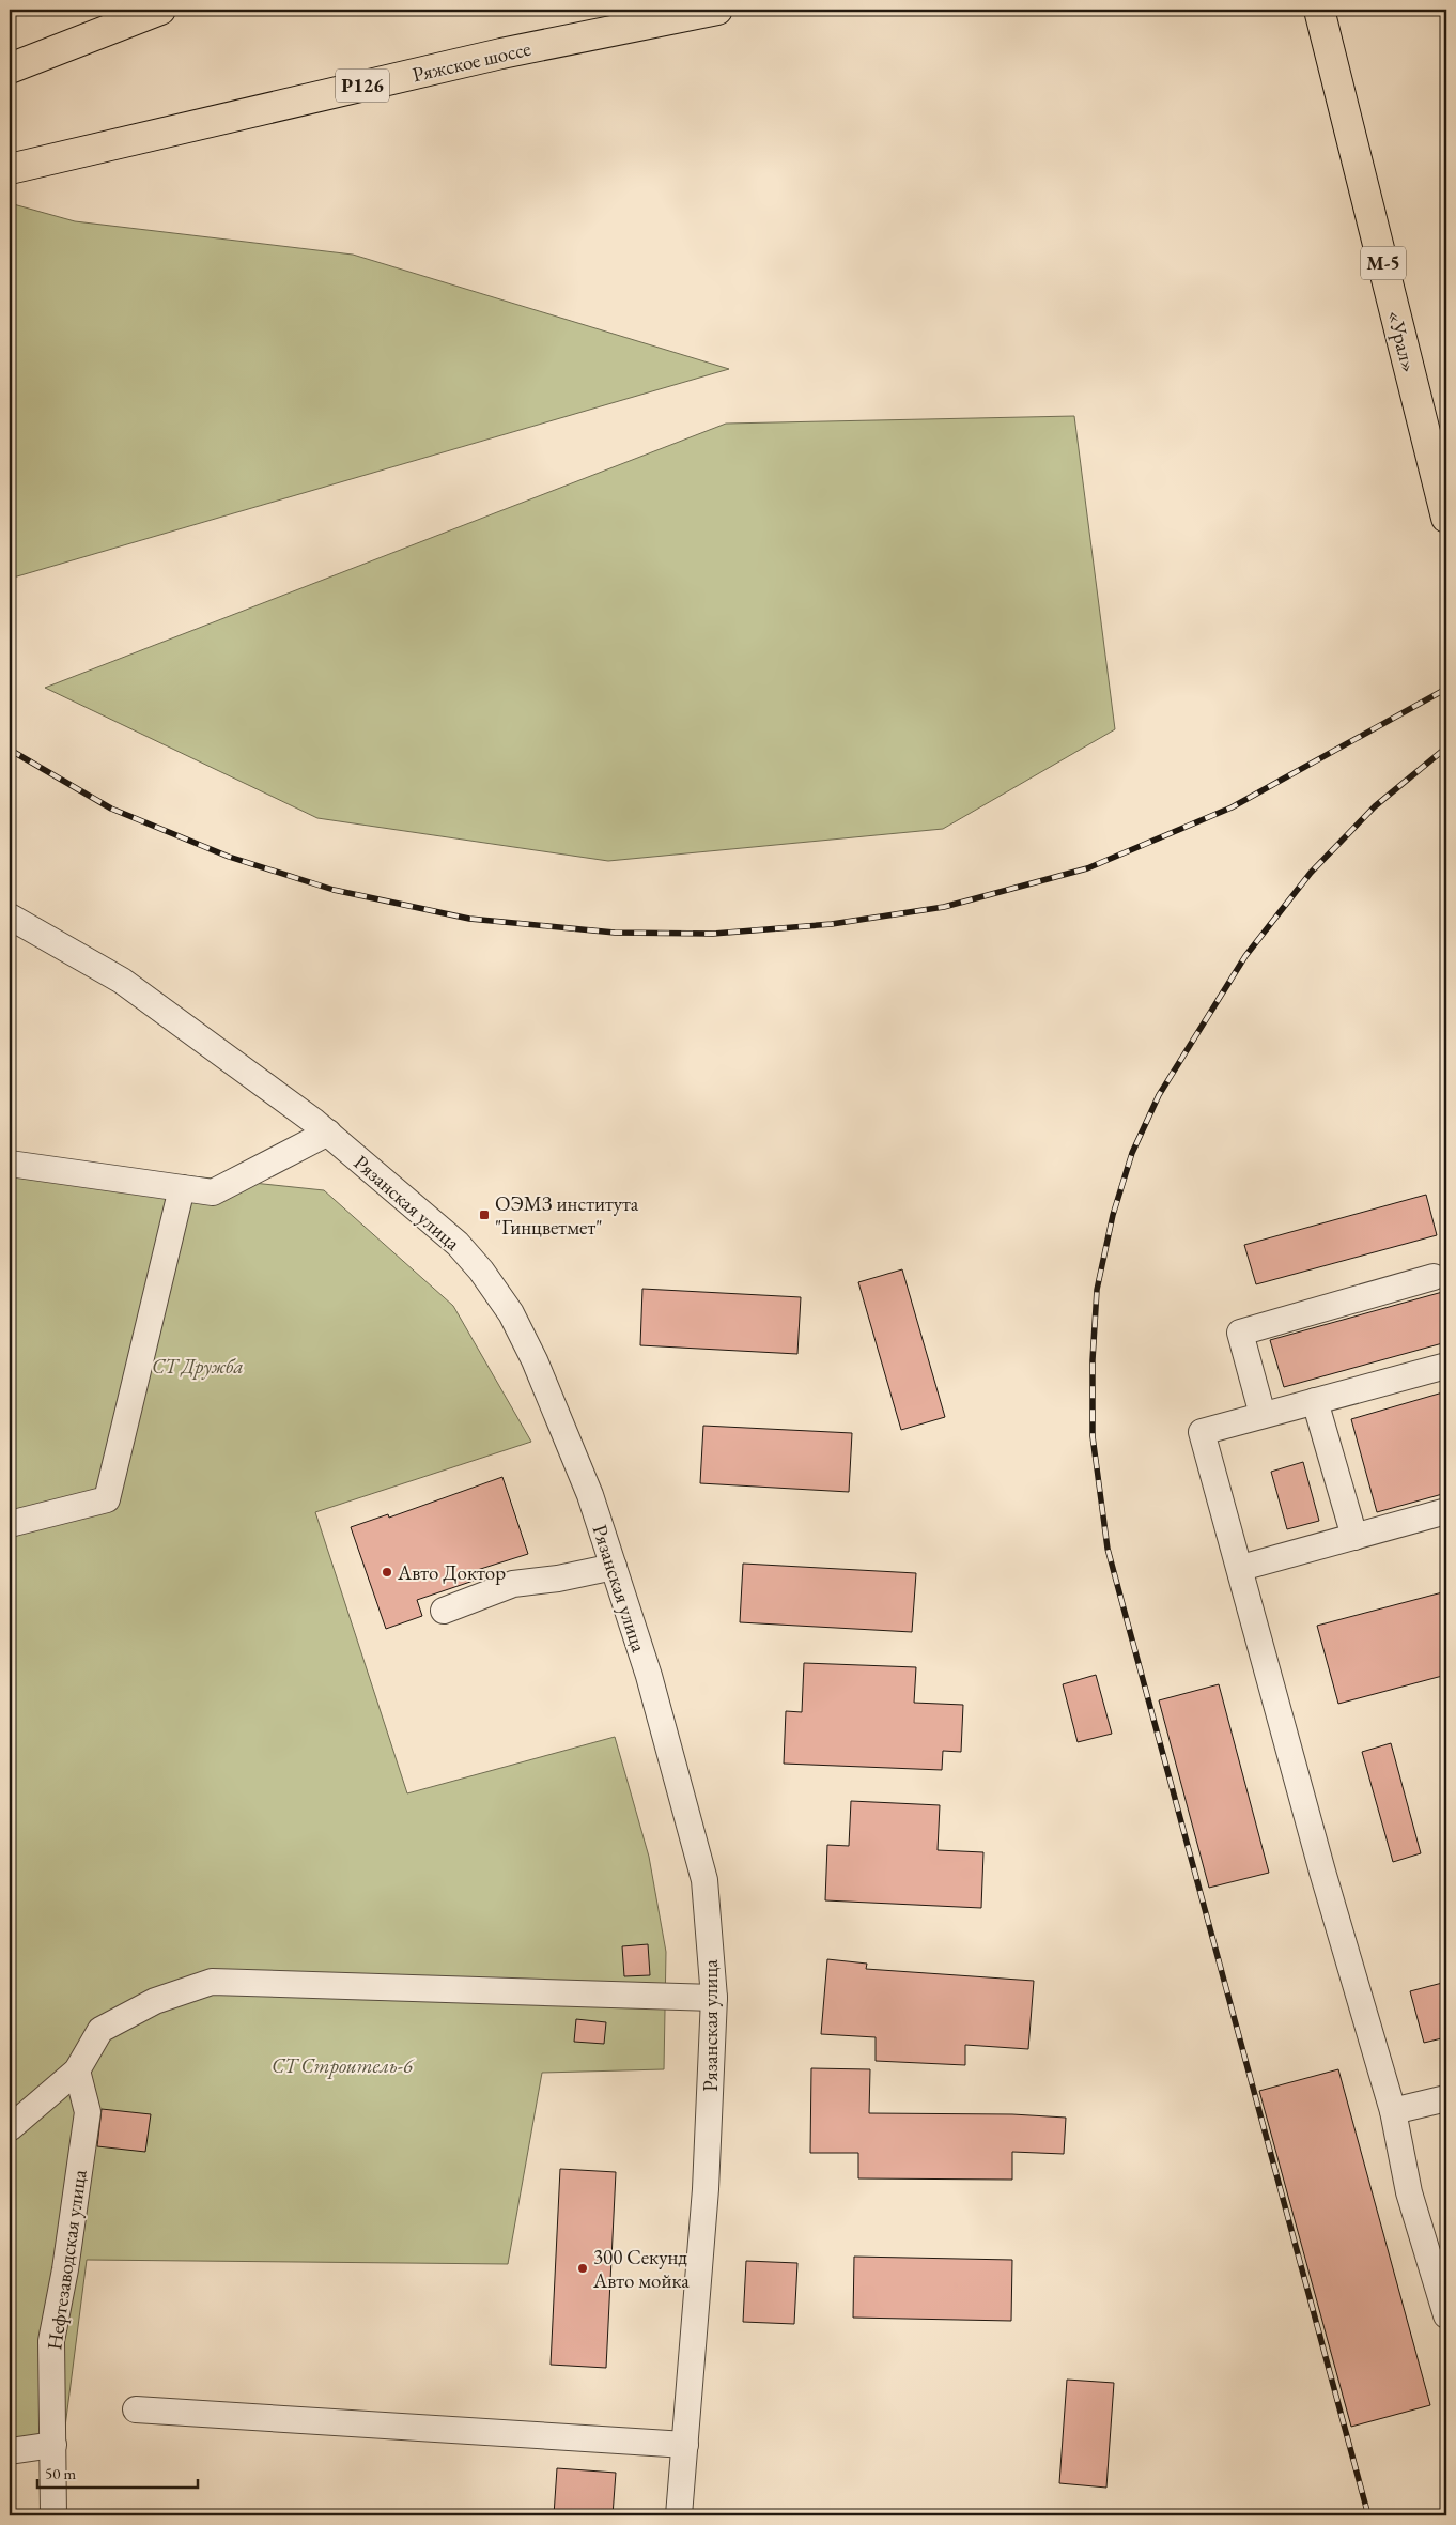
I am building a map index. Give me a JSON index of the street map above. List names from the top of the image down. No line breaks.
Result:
{"streets":{"main road":["Ряжское шоссе","Р126","М-5","«Урал»"],"street":["Рязанская улица","Нефтезаводская улица"]},"parks":["СТ Дружба","СТ Строитель-6"],"places":{"transit":["ОЭМЗ института \"Гинцветмет\""],"other":["Авто Доктор","300 Секунд Авто мойка"]},"scale_bar":"50 m"}
